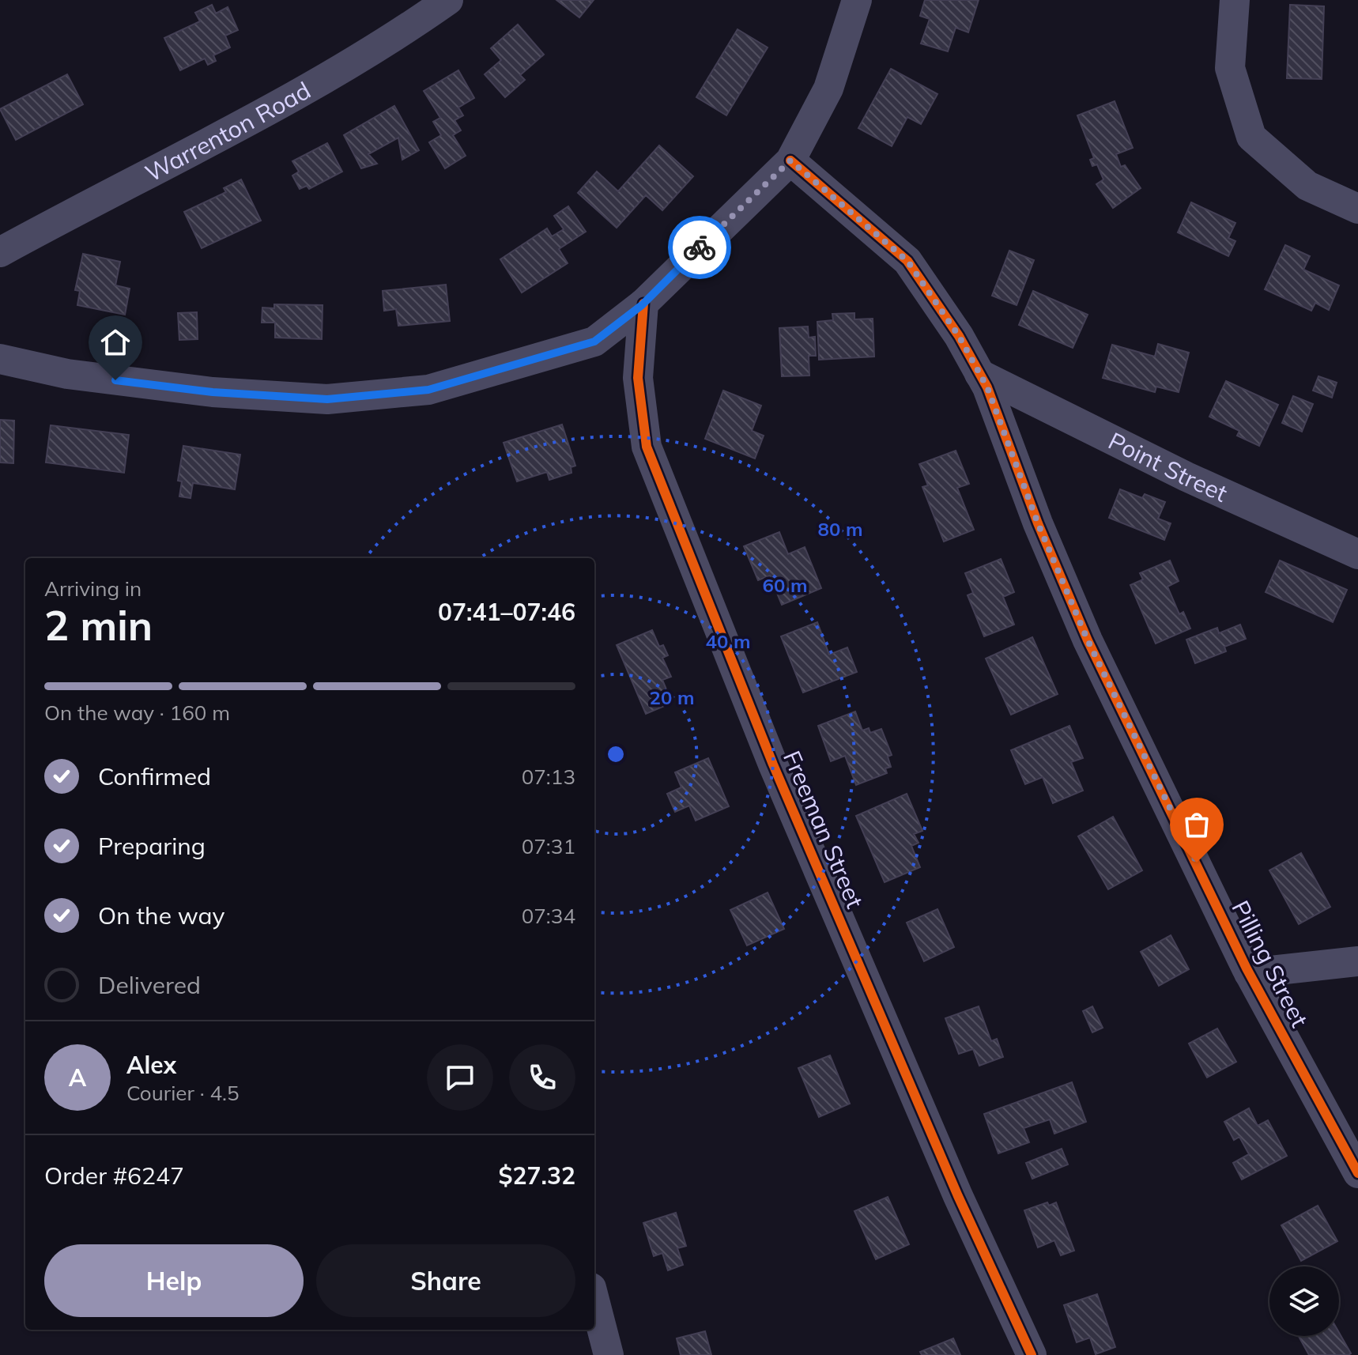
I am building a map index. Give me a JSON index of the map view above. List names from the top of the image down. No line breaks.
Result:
{"streets":{"street":["Warrenton Road","Point Street","Freeman Street","Pilling Street"]},"crossings":[["Point Street","Pilling Street"]],"page":{"heading":["2 min","Arriving in","07:41–07:46"],"panel":["Alex","Courier · 4.5","Order #6247","$27.32"],"bar":"On the way · 160 m","list":[["Confirmed","07:13"],["Preparing","07:31"],["On the way","07:34"],"Delivered"],"round":"A","buttons":["Help","Share"]},"rings":["80 m","60 m","40 m","20 m"]}
